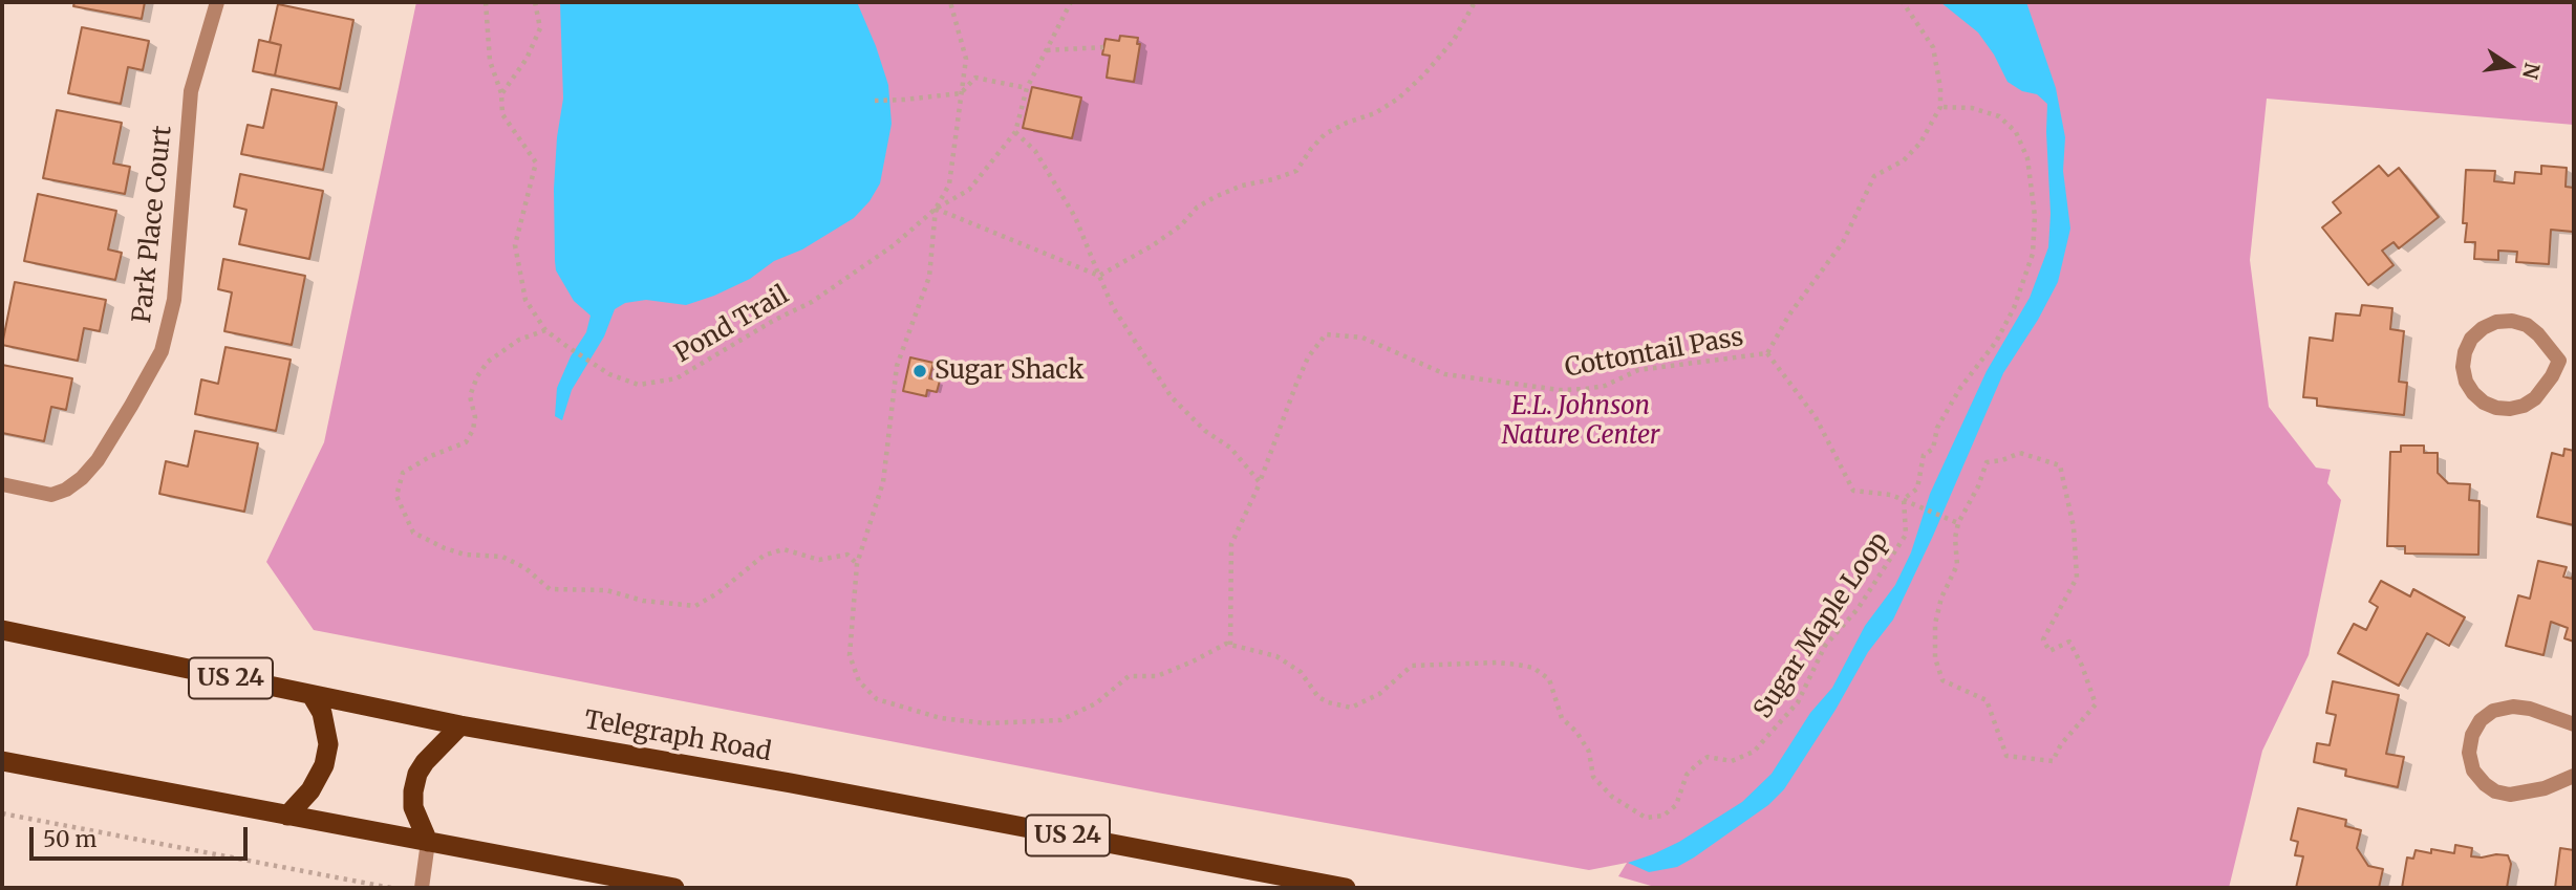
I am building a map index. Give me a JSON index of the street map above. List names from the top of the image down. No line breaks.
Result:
{"streets":{"highway":["US 24","Telegraph Road"],"street":["Park Place Court"],"path":["Pond Trail","Cottontail Pass","Sugar Maple Loop"]},"parks":["E.L. Johnson Nature Center"],"places":["Sugar Shack"],"scale_bar":"50 m","north":"right"}
